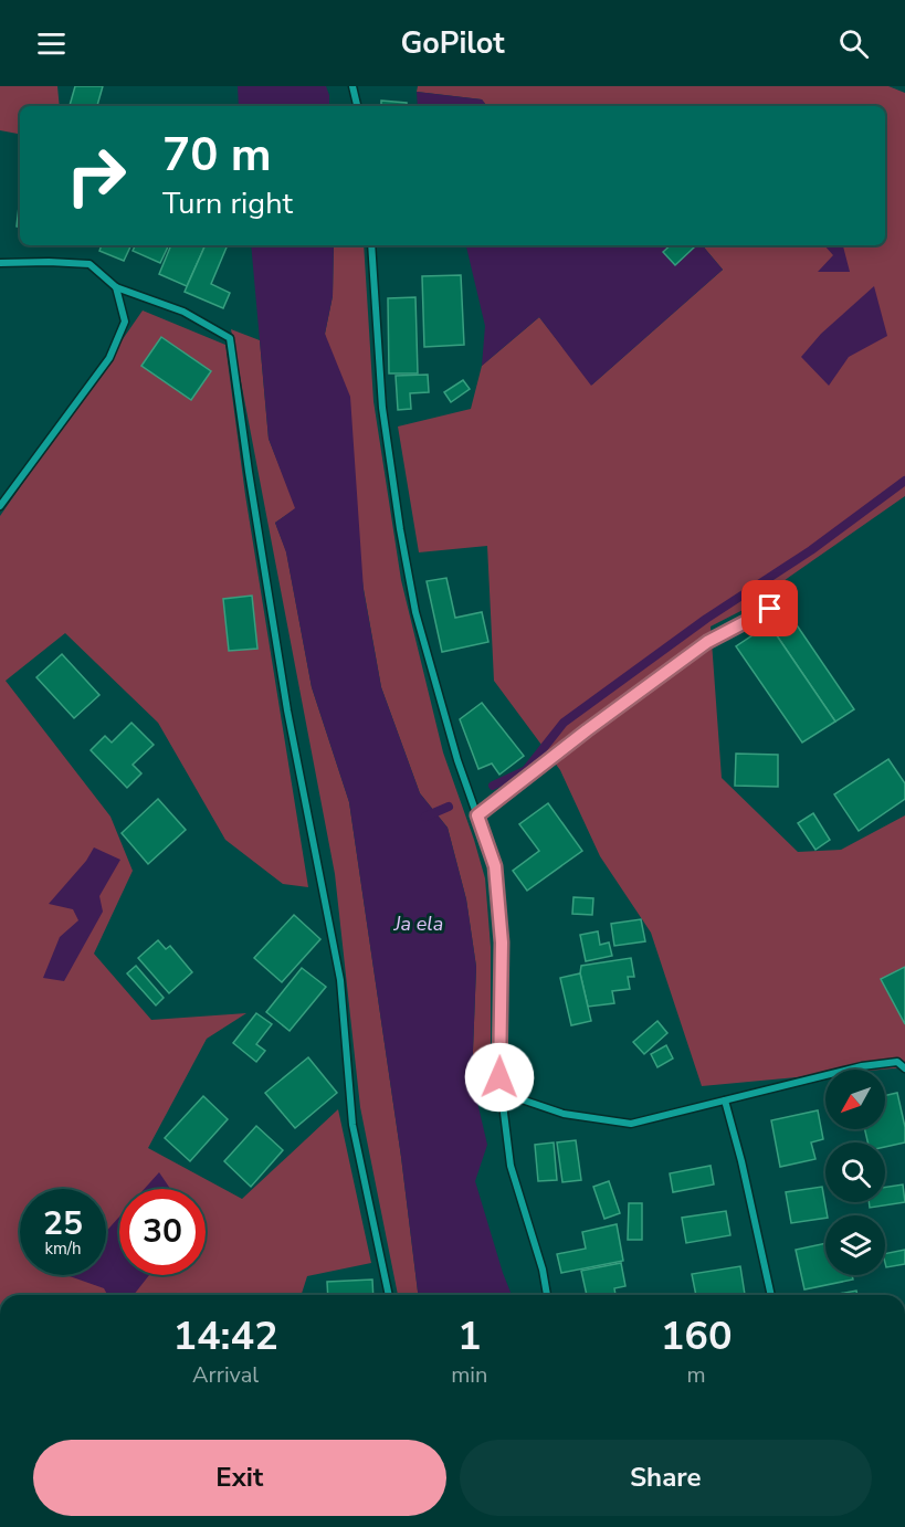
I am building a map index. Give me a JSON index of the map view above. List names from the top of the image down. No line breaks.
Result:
{"water":["Ja ela"],"north":"bottom left","page":{"header":"GoPilot","turn":["70 m","Turn right"],"speed":"25 km/h","limit":"30","eta":["14:42","Arrival","1","min","160","m"],"buttons":["Exit","Share"]}}
